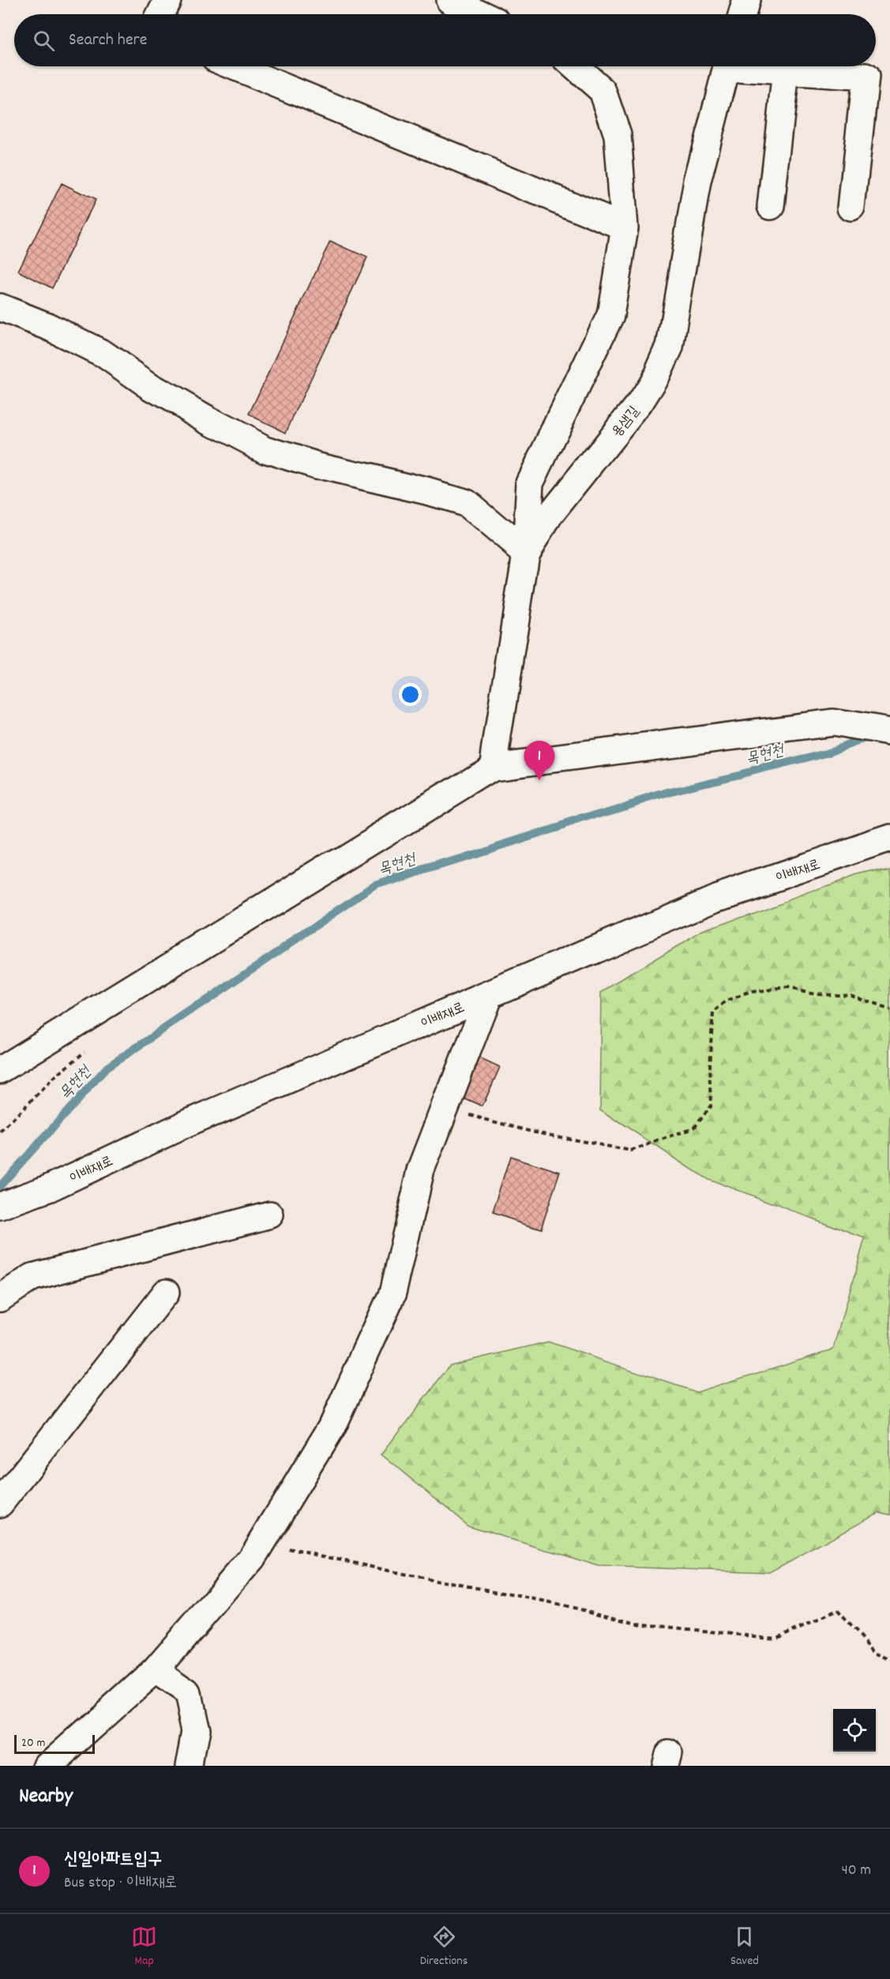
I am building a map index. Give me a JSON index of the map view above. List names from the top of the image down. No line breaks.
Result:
{"streets":{"street":["용샘길","이배재로"]},"water":["목현천"],"scale_bar":"20 m","page":{"search":"Search here","pins":"1","scale":"20 m","heading":"Nearby","list":[{"mark":"1","name":"신일아파트입구","note":"Bus stop · 이배재로","value":"40 m"}],"nav":["Map","Directions","Saved"]}}
